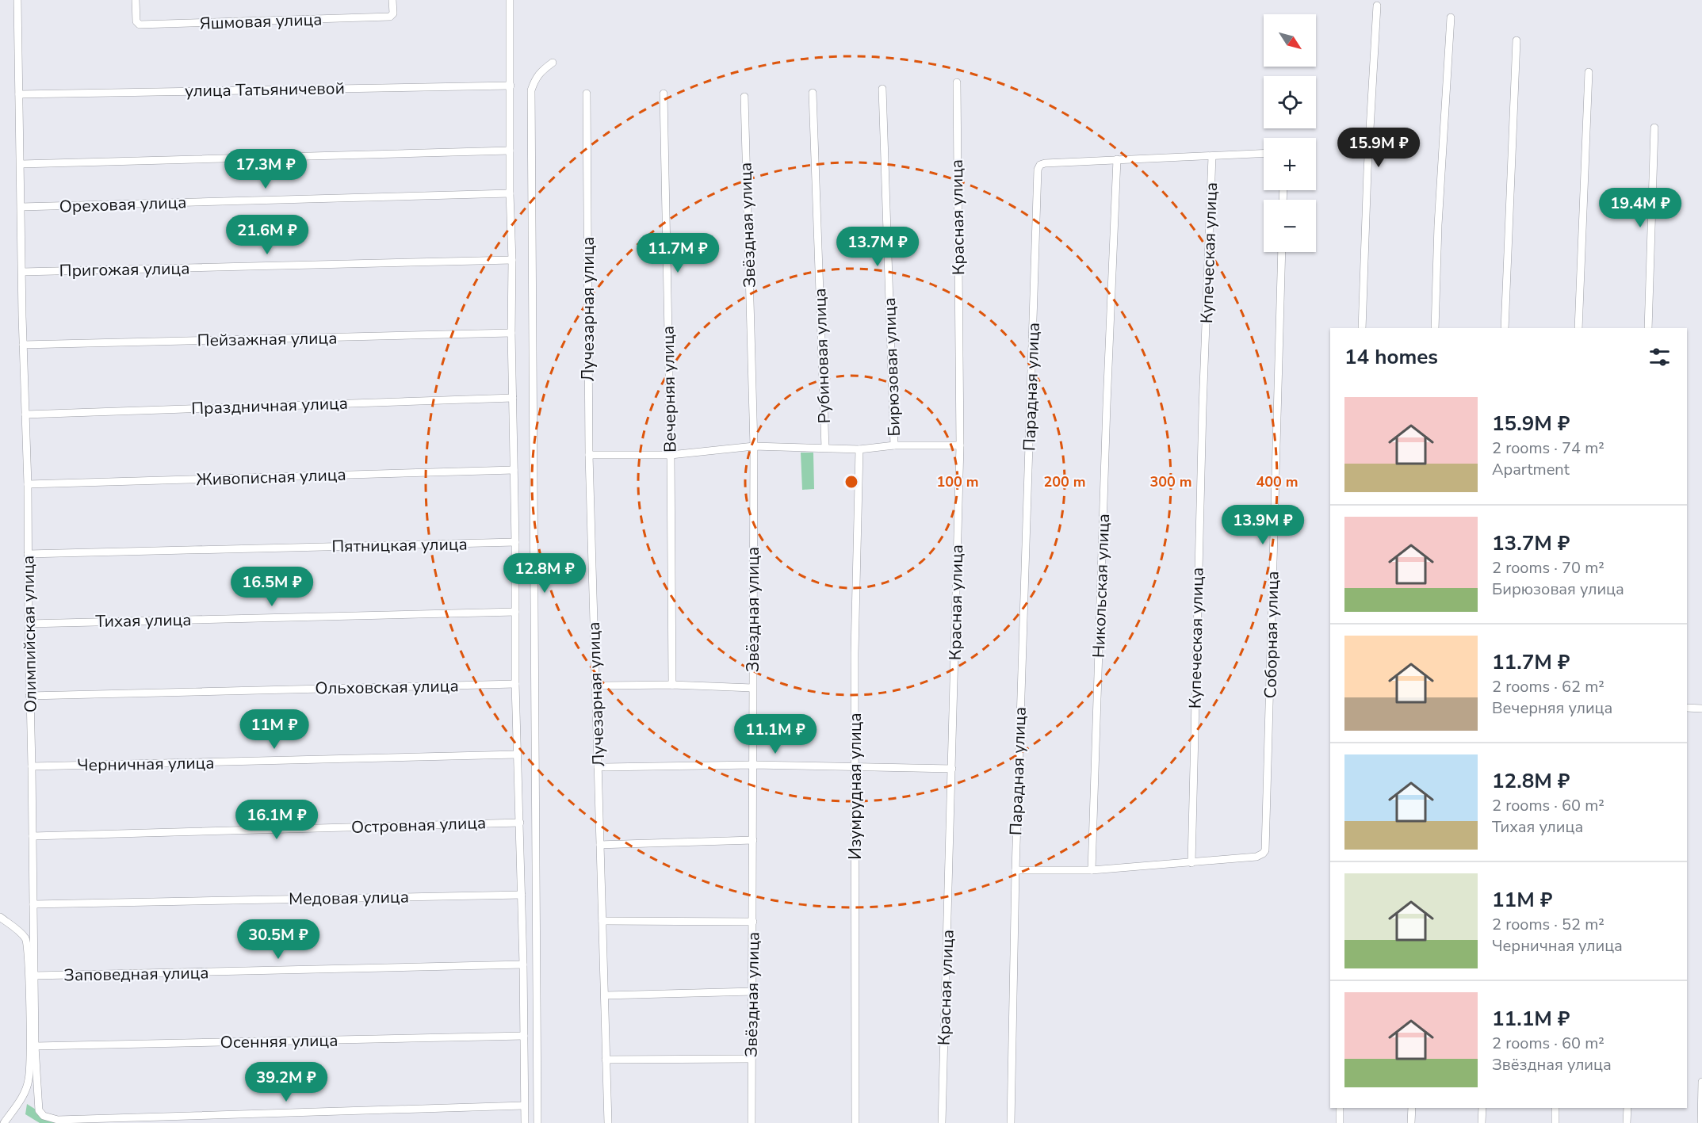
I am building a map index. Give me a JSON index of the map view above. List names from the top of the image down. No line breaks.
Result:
{"streets":{"street":["Яшмовая улица","улица Татьяничевой","Ореховая улица","Красная улица","Звёздная улица","Купеческая улица","Пригожая улица","Лучезарная улица","Пейзажная улица","Рубиновая улица","Бирюзовая улица","Парадная улица","Вечерняя улица","Праздничная улица","Живописная улица","Пятницкая улица","Никольская улица","Тихая улица","Олимпийская улица","Соборная улица","Ольховская улица","Черничная улица","Изумрудная улица","Островная улица","Медовая улица","Заповедная улица","Осенняя улица"]},"crossings":[["улица Татьяничевой","Олимпийская улица"],["Ореховая улица","Олимпийская улица"],["Купеческая улица","Парадная улица"],["Купеческая улица","Соборная улица"],["Пригожая улица","Олимпийская улица"],["Пейзажная улица","Олимпийская улица"],["Парадная улица","Никольская улица"],["Праздничная улица","Олимпийская улица"],["Живописная улица","Олимпийская улица"],["Пятницкая улица","Олимпийская улица"],["Тихая улица","Олимпийская улица"],["Олимпийская улица","Ольховская улица"],["Олимпийская улица","Черничная улица"],["Олимпийская улица","Островная улица"],["Олимпийская улица","Медовая улица"],["Олимпийская улица","Заповедная улица"],["Олимпийская улица","Осенняя улица"]],"north":"bottom right","page":{"map_buttons":["+","−"],"price":["15.9M ₽","17.3M ₽","19.4M ₽","21.6M ₽","13.7M ₽","11.7M ₽","13.9M ₽","12.8M ₽","16.5M ₽","11M ₽","11.1M ₽","16.1M ₽","30.5M ₽","39.2M ₽"],"heading":"14 homes","list":[{"name":"15.9M ₽","note":"2 rooms · 74 m² · Apartment"},{"name":"13.7M ₽","note":"2 rooms · 70 m² · Бирюзовая улица"},{"name":"11.7M ₽","note":"2 rooms · 62 m² · Вечерняя улица"},{"name":"12.8M ₽","note":"2 rooms · 60 m² · Тихая улица"},{"name":"11M ₽","note":"2 rooms · 52 m² · Черничная улица"},{"name":"11.1M ₽","note":"2 rooms · 60 m² · Звёздная улица"}]},"rings":["100 m","200 m","300 m","400 m"]}
